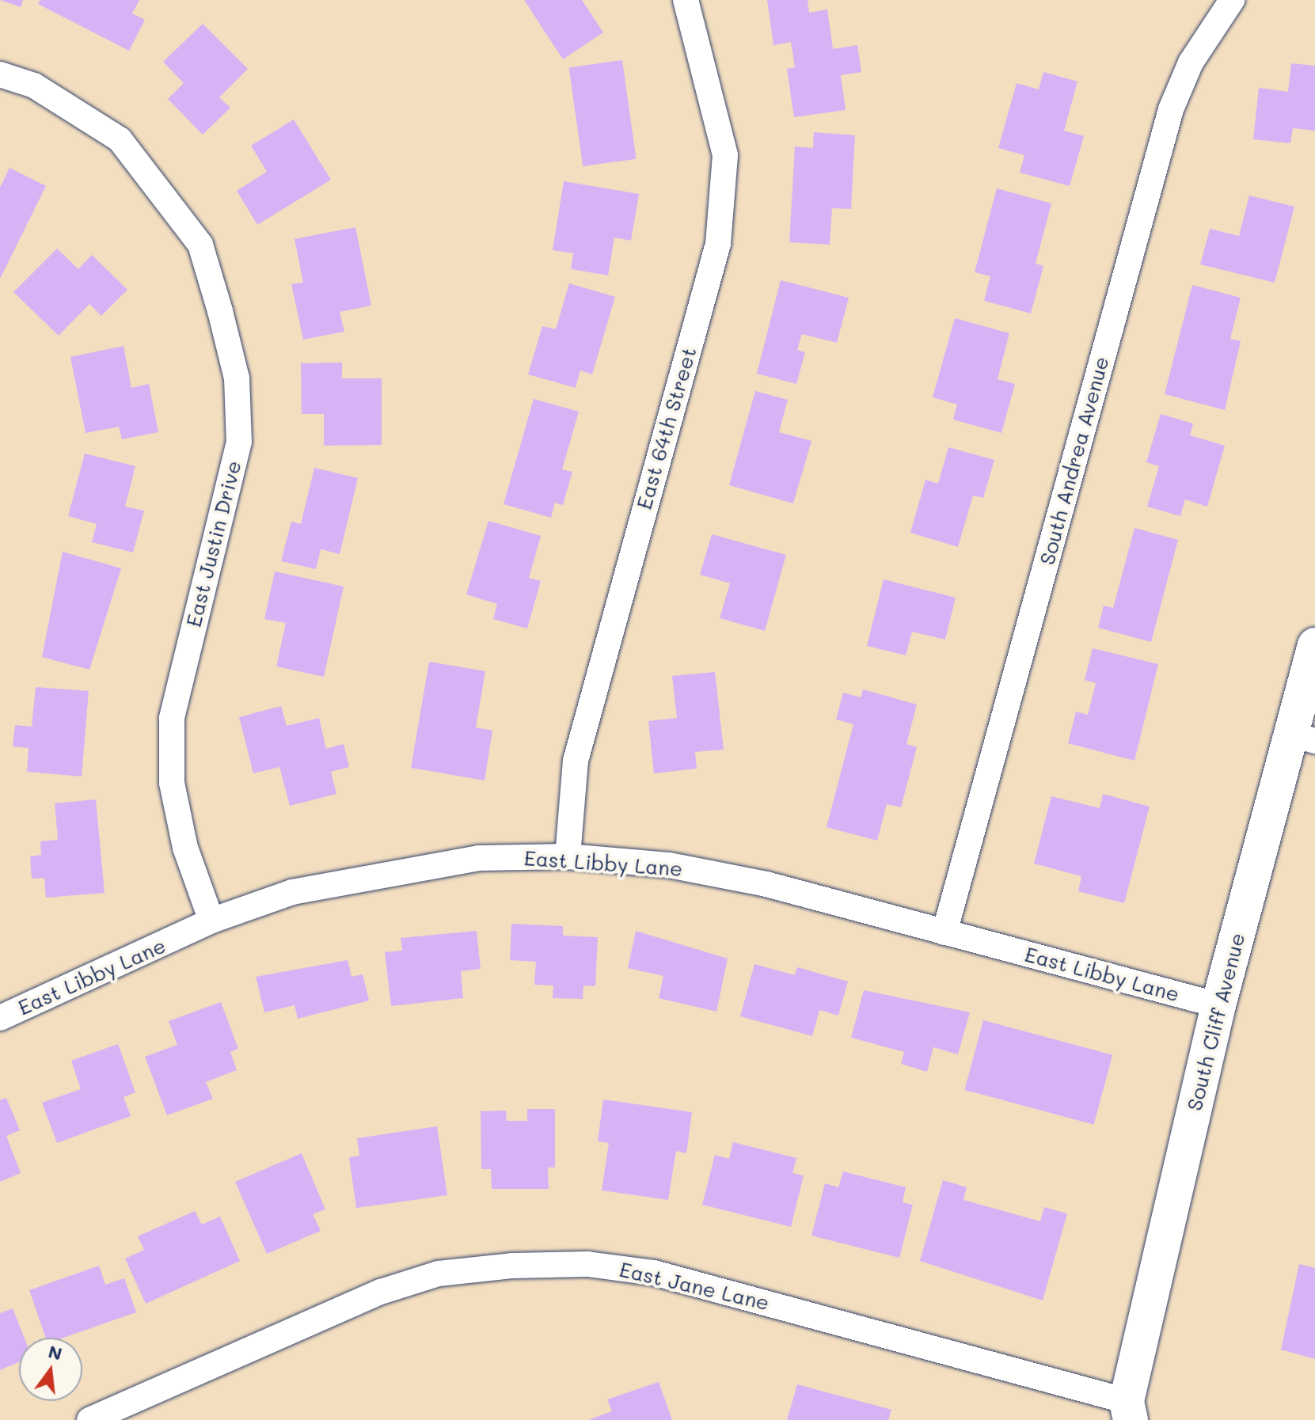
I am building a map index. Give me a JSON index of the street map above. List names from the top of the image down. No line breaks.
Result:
{"streets":{"main road":["South Cliff Avenue"],"street":["East 64th Street","South Andrea Avenue","East Justin Drive","East Libby Lane","East Jane Lane"]},"crossings":[["East 64th Street","East Libby Lane"],["South Andrea Avenue","East Libby Lane"],["East Justin Drive","East Libby Lane"],["East Libby Lane","South Cliff Avenue"],["South Cliff Avenue","East Jane Lane"]],"north":"top"}
